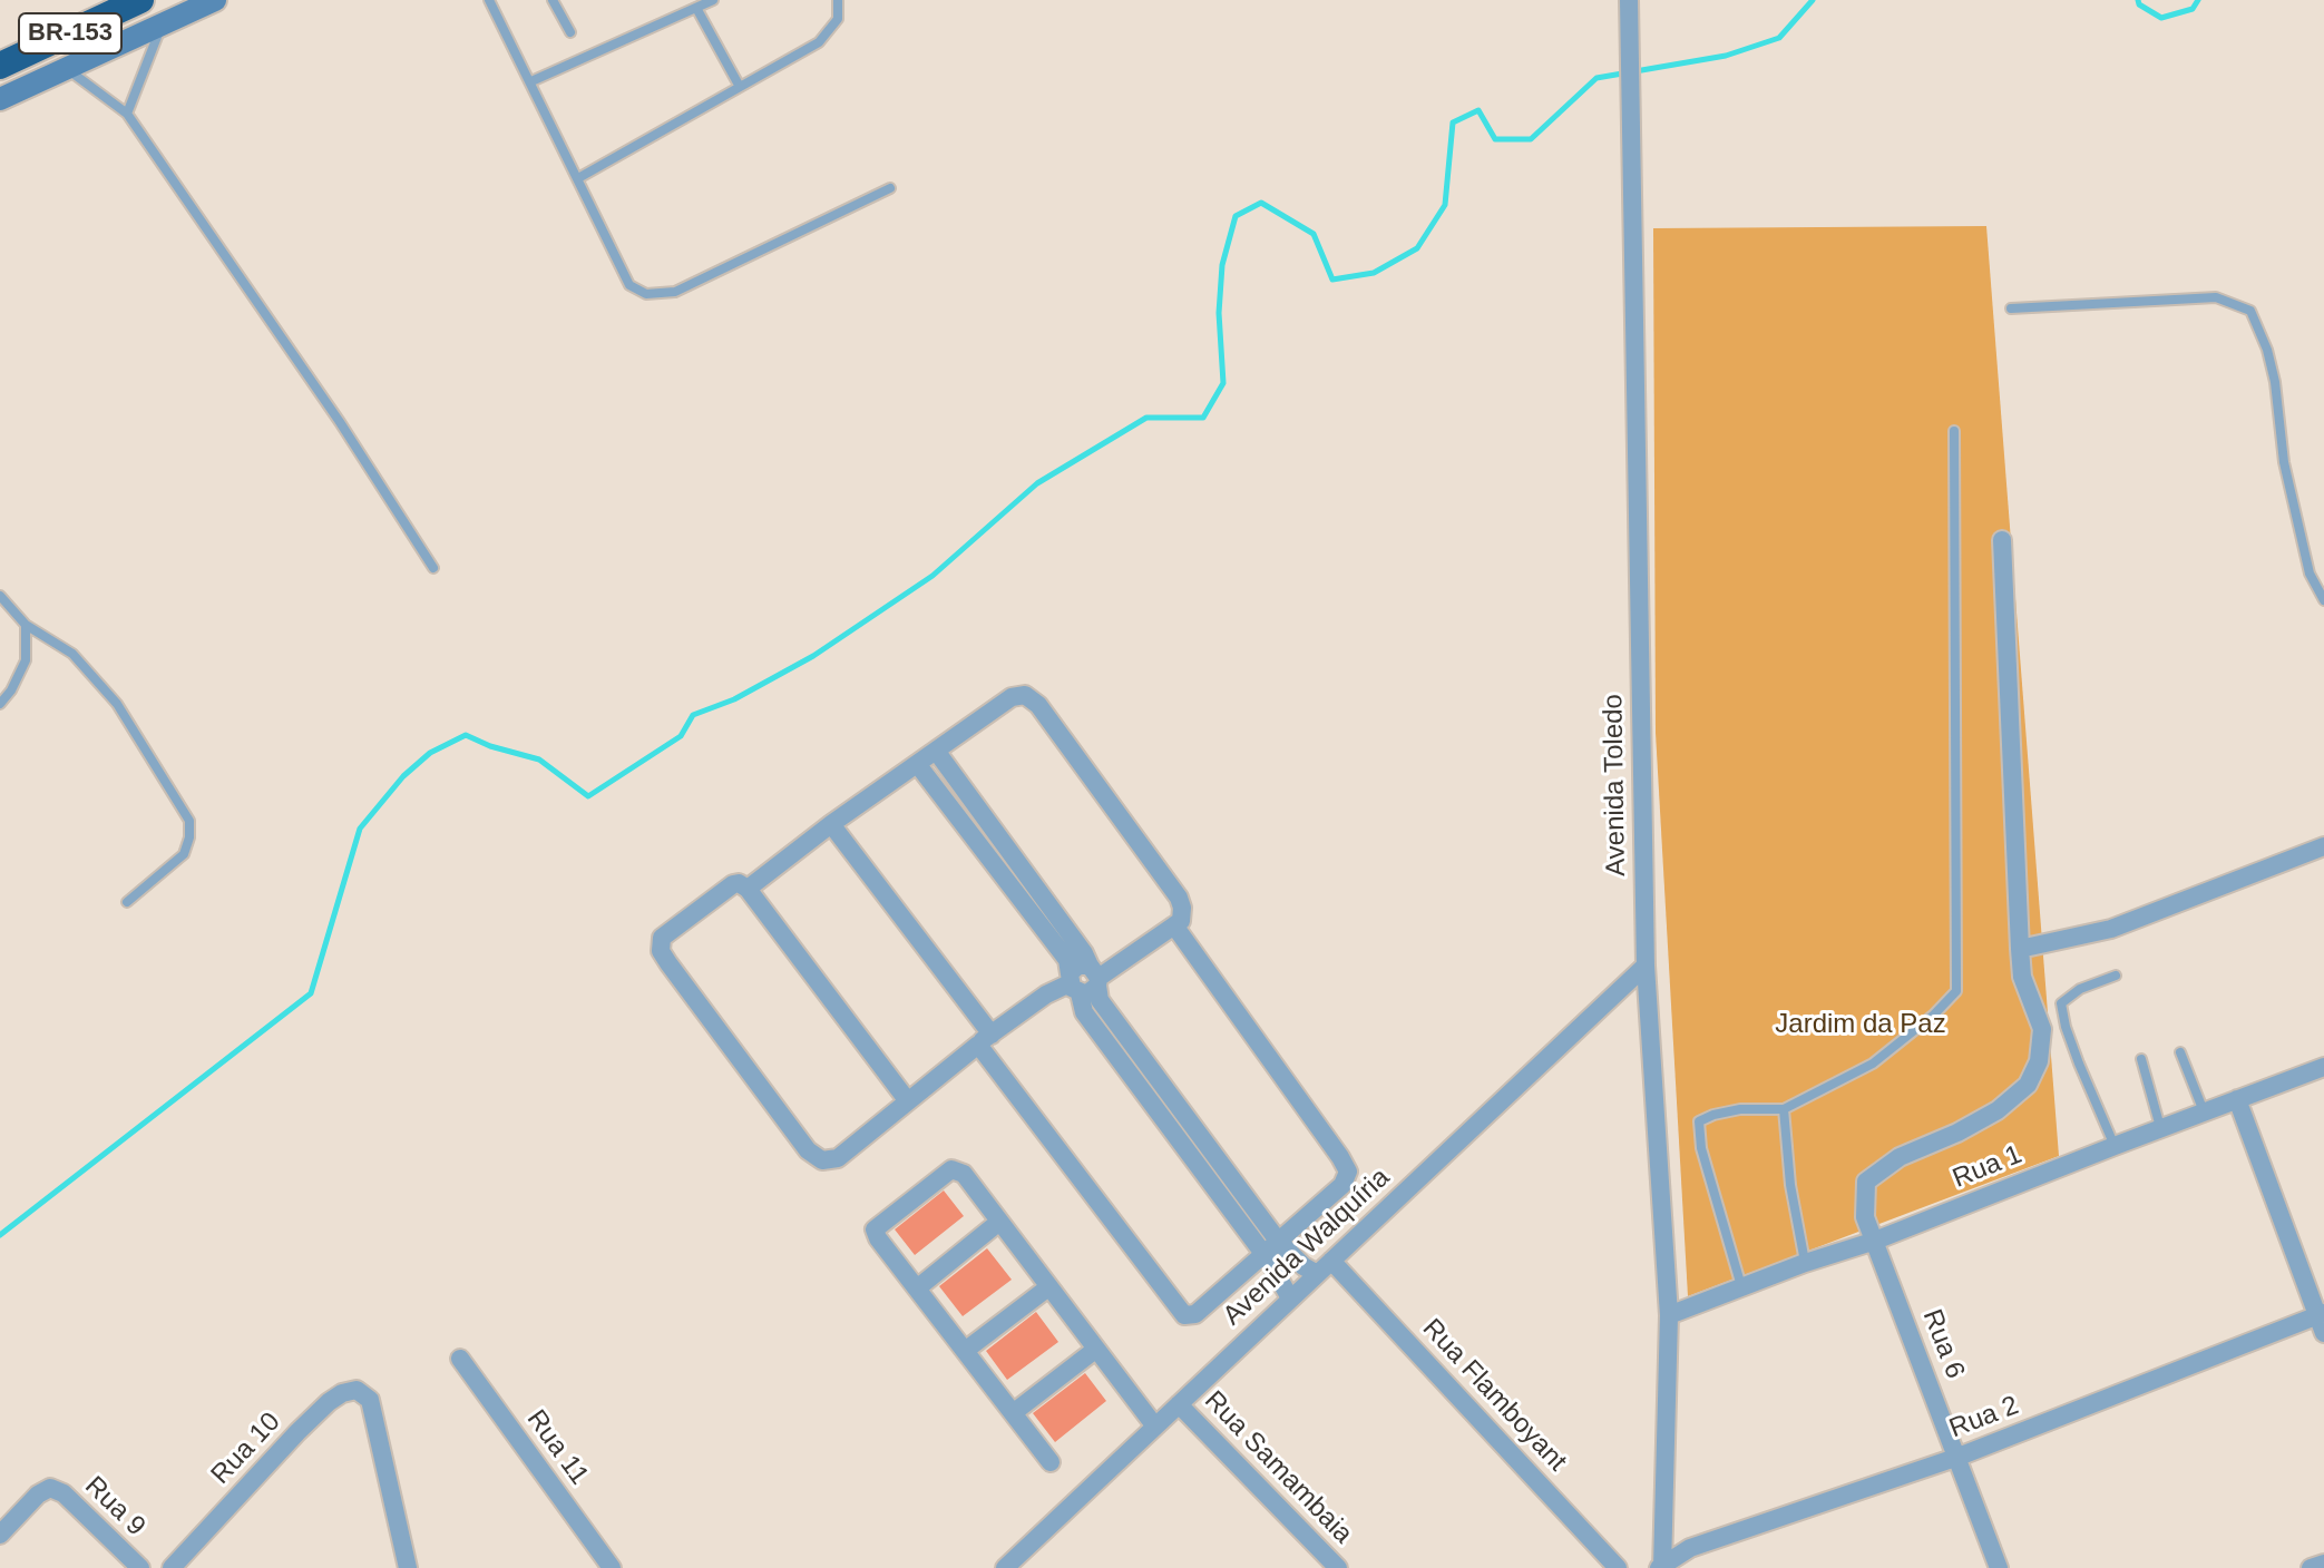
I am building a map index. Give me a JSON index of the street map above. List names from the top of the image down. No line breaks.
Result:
{"streets":{"highway":["BR-153"],"street":["Avenida Toledo","Rua 1","Avenida Walquíria","Rua 6","Rua Flamboyant","Rua 2","Rua 11","Rua 10","Rua Samambaia","Rua 9"]},"crossings":[["Avenida Toledo","Rua 1"],["Avenida Toledo","Avenida Walquíria"],["Avenida Toledo","Rua 2"],["Rua 1","Rua 6"],["Avenida Walquíria","Rua Flamboyant"],["Avenida Walquíria","Rua Samambaia"],["Rua 6","Rua 2"]],"parks":["Jardim da Paz"]}
